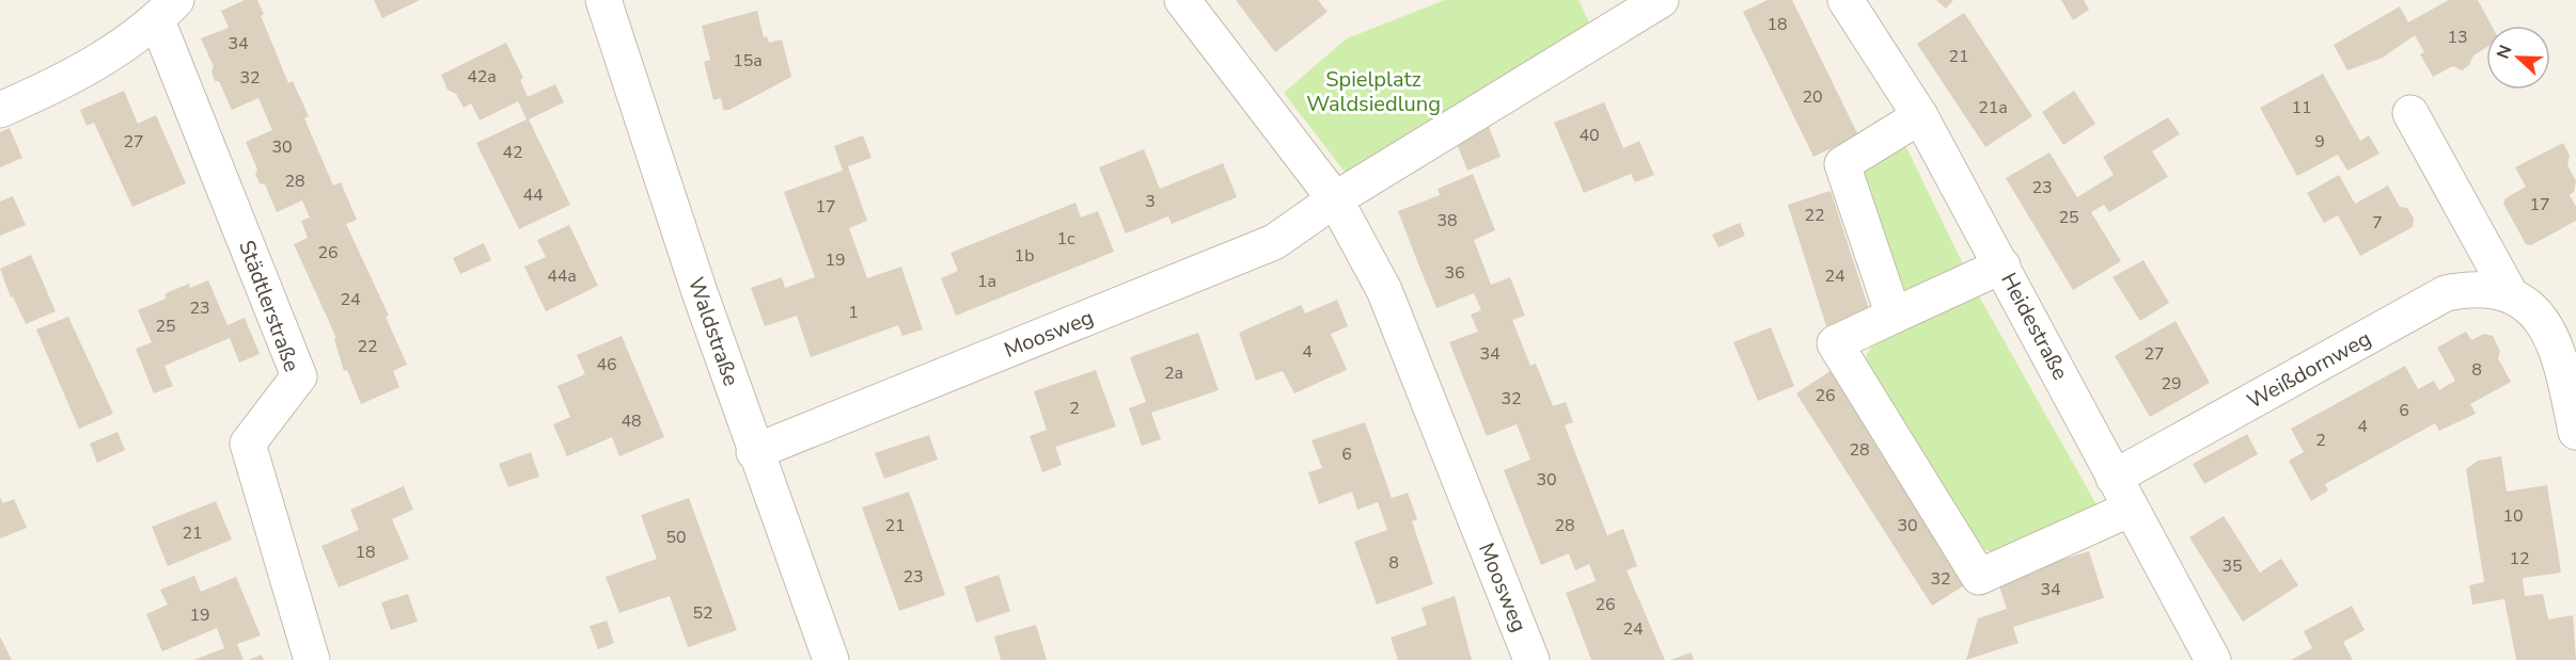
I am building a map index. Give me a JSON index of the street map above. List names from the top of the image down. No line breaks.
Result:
{"streets":{"street":["Städtlerstraße","Heidestraße","Waldstraße","Moosweg","Weißdornweg"]},"crossings":[["Heidestraße","Weißdornweg"],["Waldstraße","Moosweg"]],"parks":["Spielplatz Waldsiedlung"],"house_numbers":["18","13","34","21","15a","42a","32","20","21a","11","40","27","9","30","42","28","23","44","3","17","17","22","25","38","7","1c","26","1b","19","36","44a","24","1a","24","23","1","25","22","4","34","27","46","8","2a","29","26","32","2","6","48","4","2","28","6","30","10","21","28","30","21","50","18","12","8","35","23","32","34","26","52","19","24"],"north":"left"}
